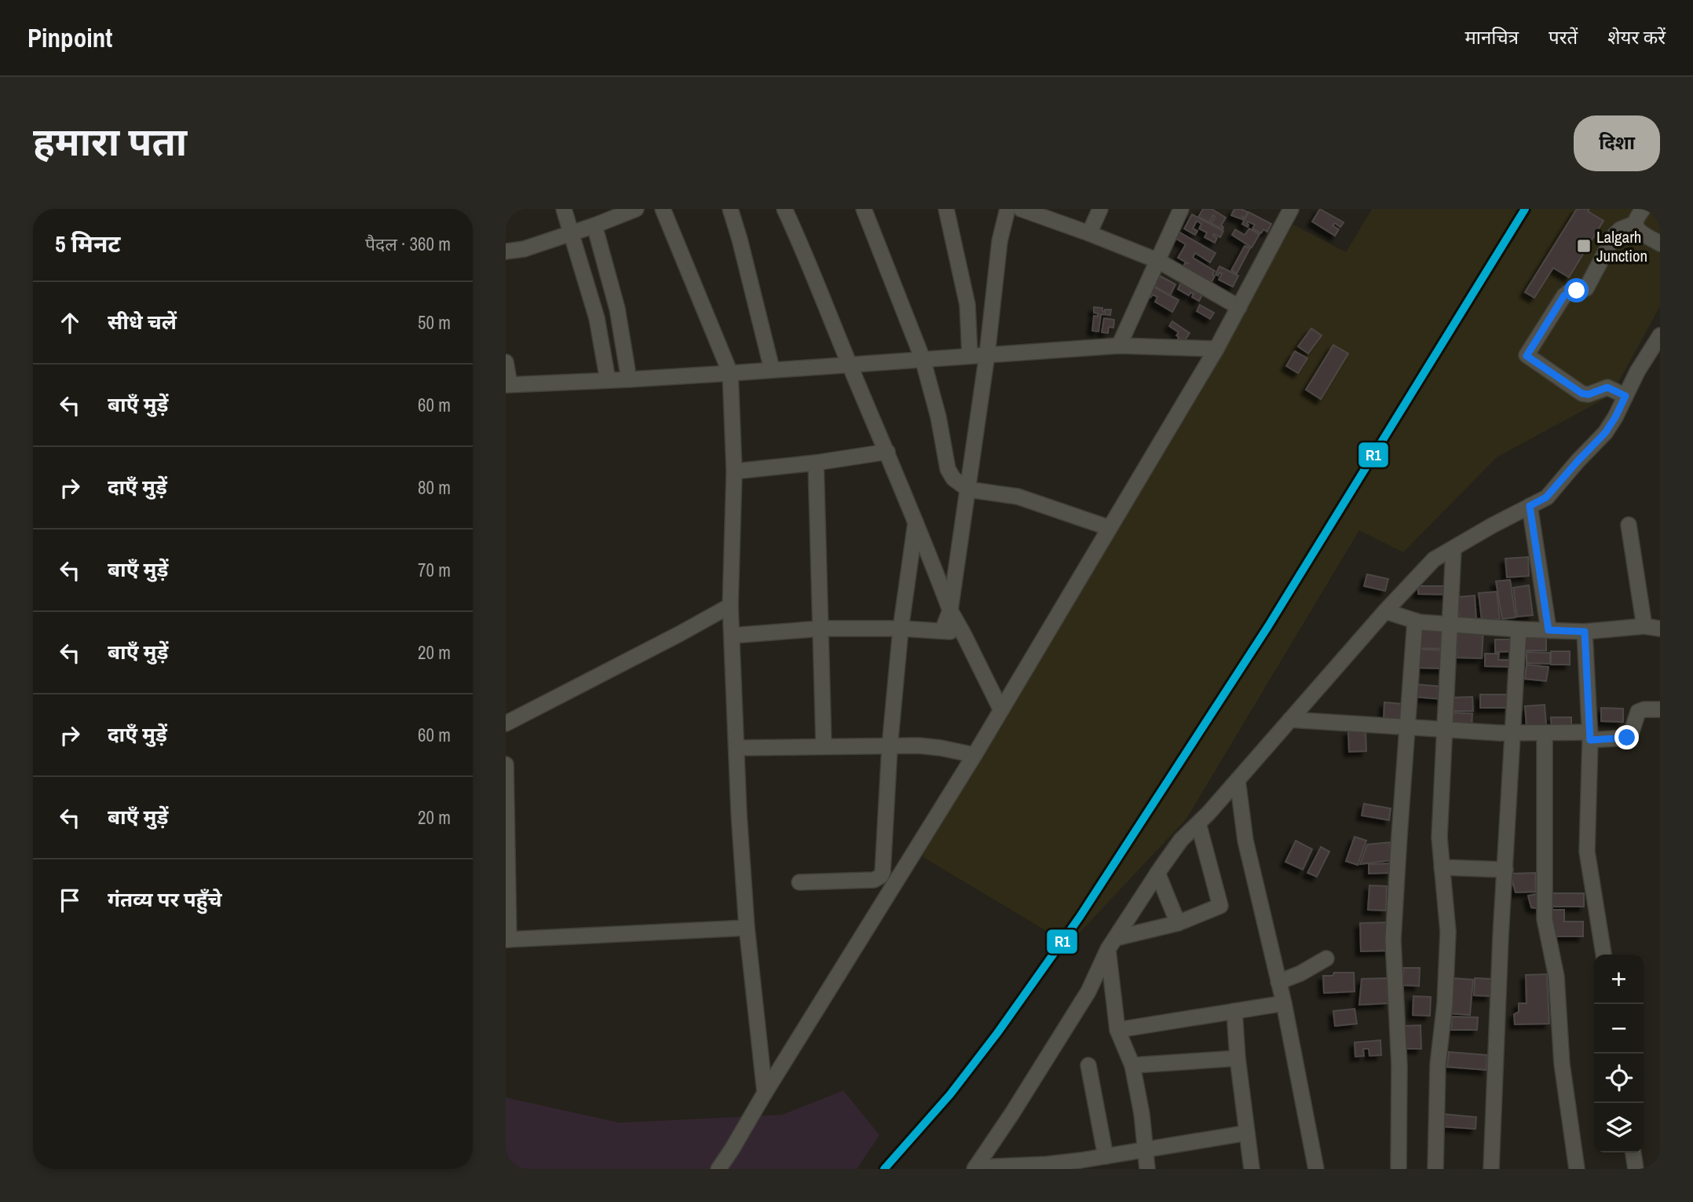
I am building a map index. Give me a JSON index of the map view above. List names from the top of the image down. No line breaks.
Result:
{"places":{"transit":["Lalgarh Junction"]},"lines":["transit line R1"],"page":{"header":"Pinpoint","nav":["मानचित्र","परतें","शेयर करें"],"title":"हमारा पता","buttons":"दिशा","heading":["5 मिनट","पैदल · 360 m"],"list":[["सीधे चलें","50 m"],["बाएँ मुड़ें","60 m"],["दाएँ मुड़ें","80 m"],["बाएँ मुड़ें","70 m"],["बाएँ मुड़ें","20 m"],["दाएँ मुड़ें","60 m"],["बाएँ मुड़ें","20 m"],"गंतव्य पर पहुँचे"],"map_buttons":["+","−"]}}
